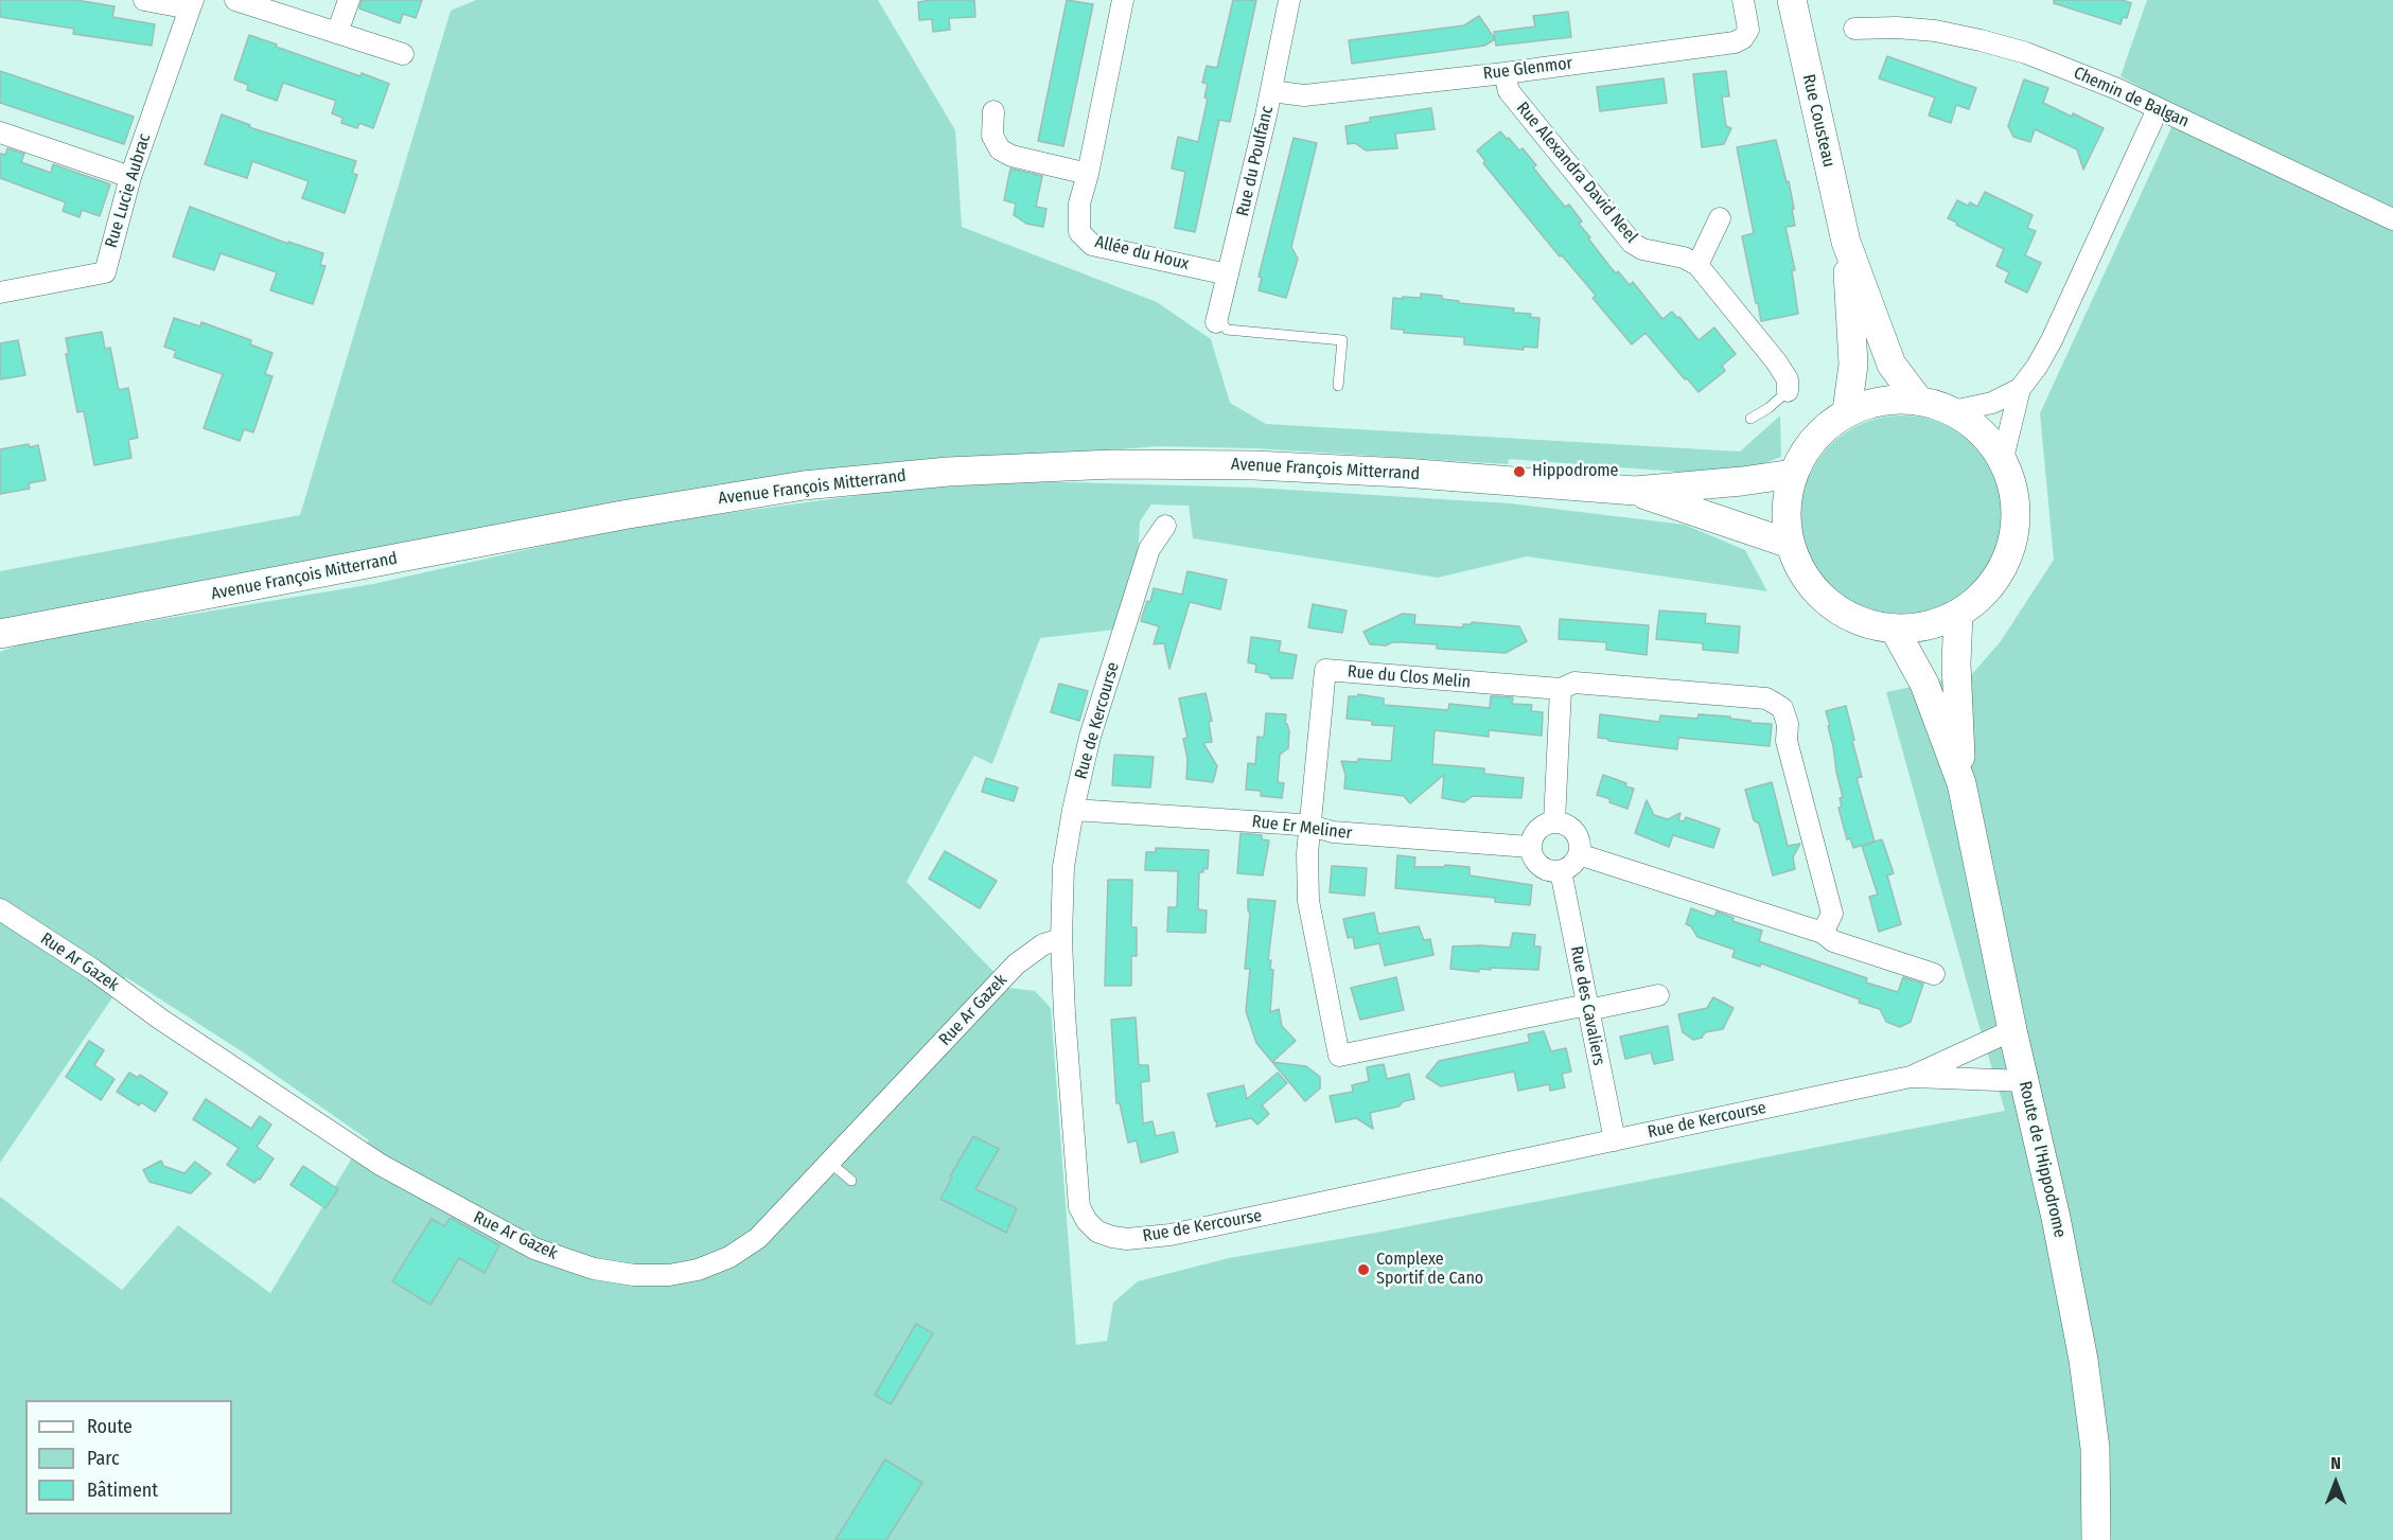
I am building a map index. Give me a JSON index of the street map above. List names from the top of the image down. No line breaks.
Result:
{"streets":{"main road":["Rue Cousteau","Avenue François Mitterrand","Route de l'Hippodrome"],"street":["Rue Glenmor","Chemin de Balgan","Rue du Poulfanc","Rue Alexandra David Neel","Rue Lucie Aubrac","Allée du Houx","Rue du Clos Melin","Rue de Kercourse","Rue Er Meliner","Rue Ar Gazek","Rue des Cavaliers"]},"crossings":[["Rue Glenmor","Rue du Poulfanc"],["Rue Glenmor","Rue Alexandra David Neel"],["Rue du Poulfanc","Allée du Houx"],["Rue du Clos Melin","Rue Er Meliner"],["Rue du Clos Melin","Rue des Cavaliers"],["Rue de Kercourse","Rue Er Meliner"],["Rue de Kercourse","Rue Ar Gazek"],["Rue de Kercourse","Rue des Cavaliers"],["Rue de Kercourse","Route de l'Hippodrome"],["Rue Er Meliner","Rue des Cavaliers"]],"places":["Hippodrome","Complexe Sportif de Cano"],"legend":["Route","Parc","Bâtiment"],"north":"top"}
